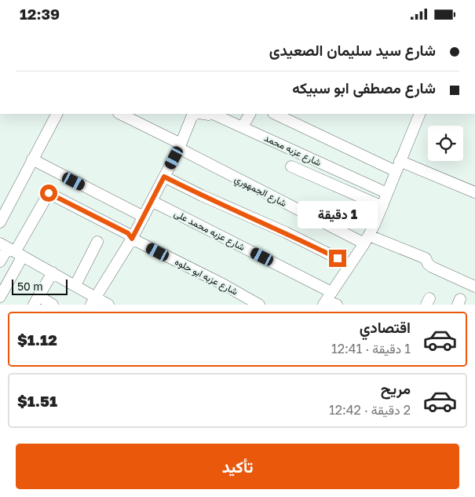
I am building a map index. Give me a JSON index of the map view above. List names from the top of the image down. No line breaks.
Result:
{"streets":{"street":["شارع عزبه محمد","شارع الجمهوري","شارع عزبه محمد على","شارع عزبه ابو حلوه"]},"crossings":[["شارع عزبه محمد","شارع الجمهوري"],["شارع عزبه محمد","شارع عزبه محمد على"],["شارع عزبه محمد","شارع عزبه ابو حلوه"]],"scale_bar":"50 m","page":{"status":"12:39","banner":["شارع سيد سليمان الصعيدى","شارع مصطفى ابو سبيكه"],"bubble":"1 دقيقة","scale":"50 m","list":[{"name":"اقتصادي","note":"1 دقيقة · 12:41","value":"$1.12"},{"name":"مريح","note":"2 دقيقة · 12:42","value":"$1.51"}],"buttons":"تأكيد"}}
